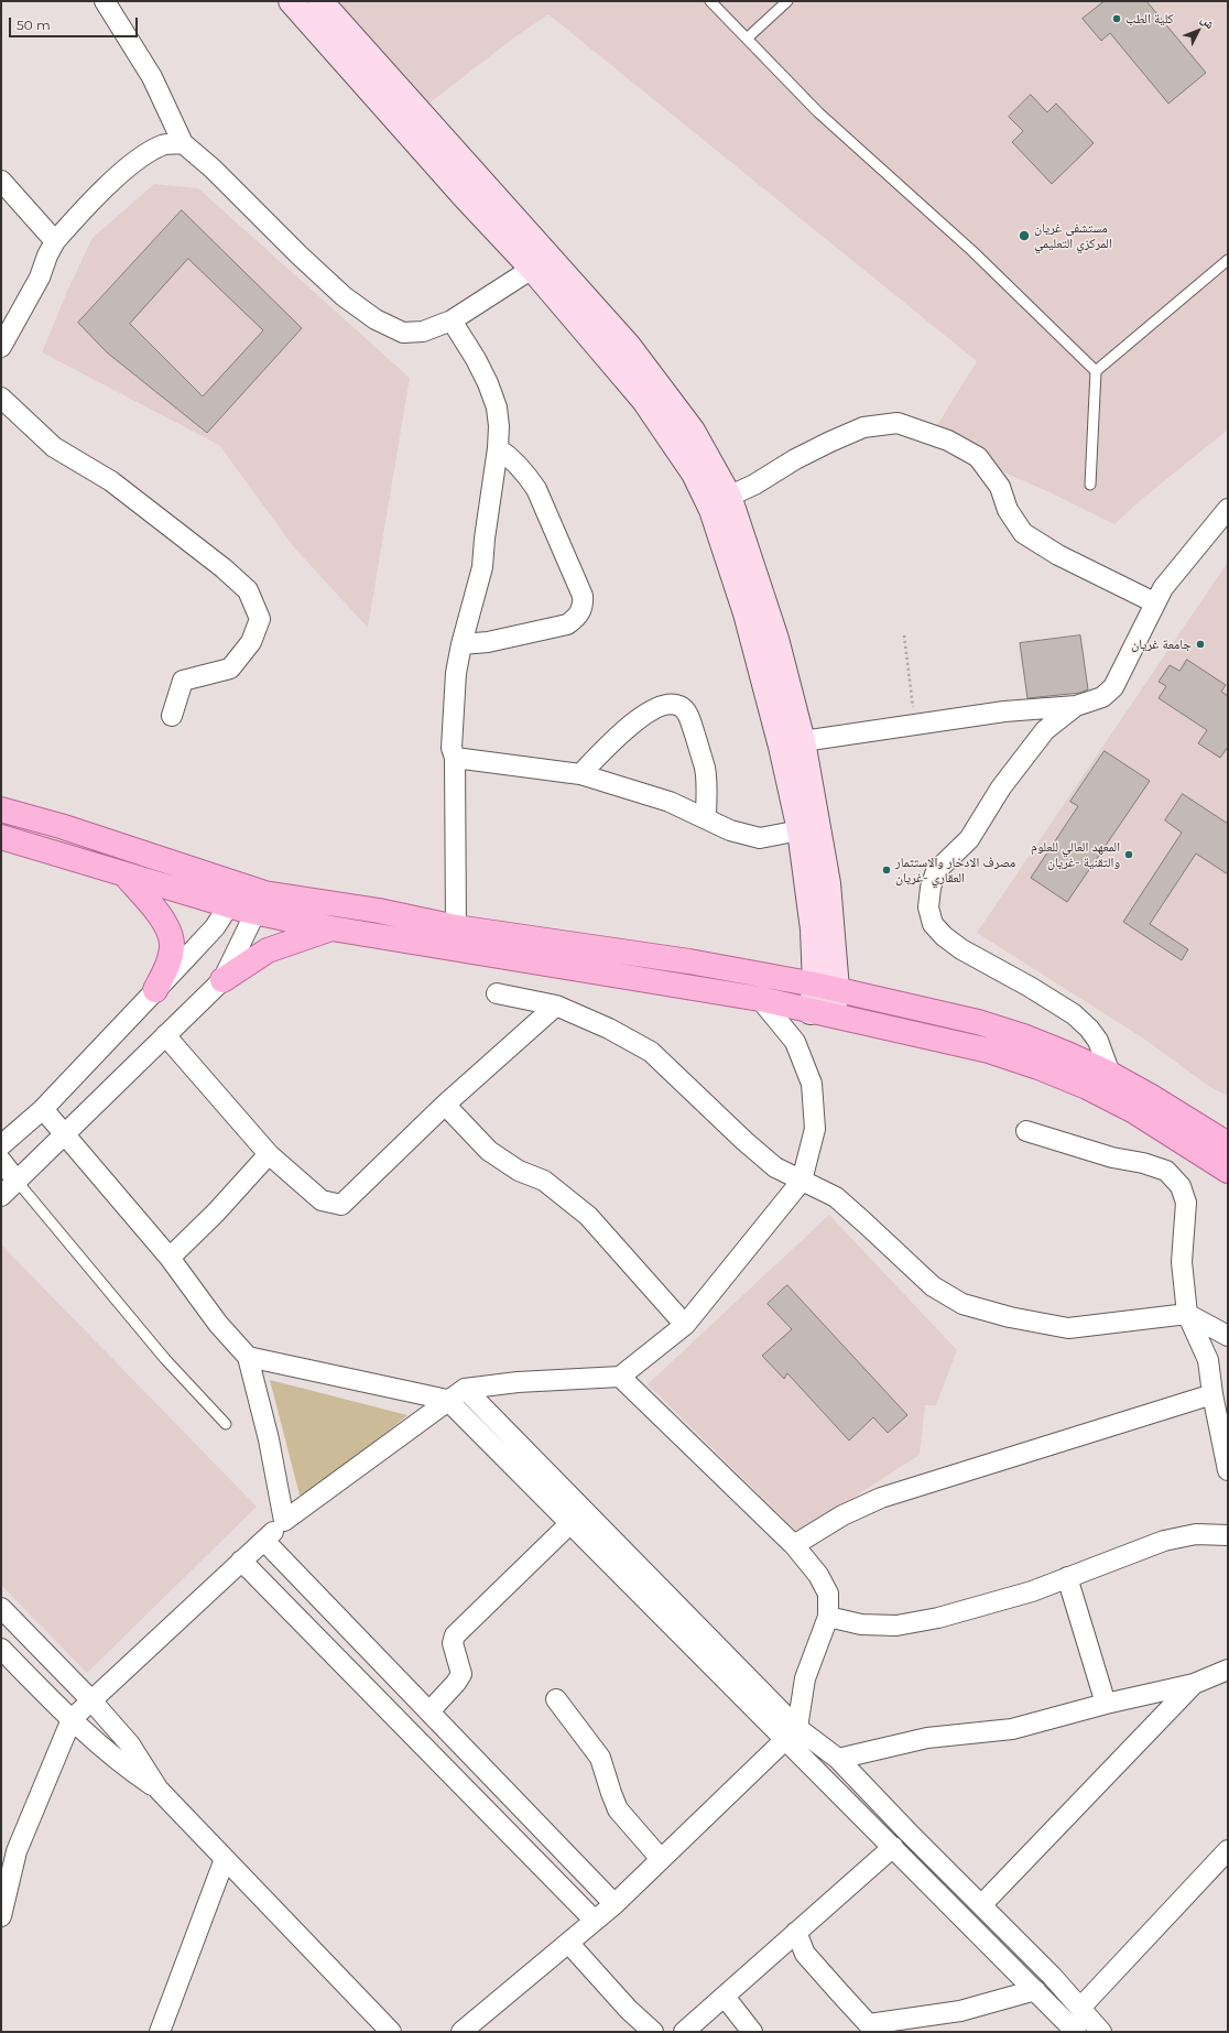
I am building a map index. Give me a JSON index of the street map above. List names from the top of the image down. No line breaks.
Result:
{"places":["كلية الطب","مستشفى غريان المركزي التعليمي","جامعة غريان","المعهد العالي للعلوم والتقنية -غريان","مصرف الادخار والاستثمار العقاري -غريان"],"scale_bar":"50 m","north":"top right"}
